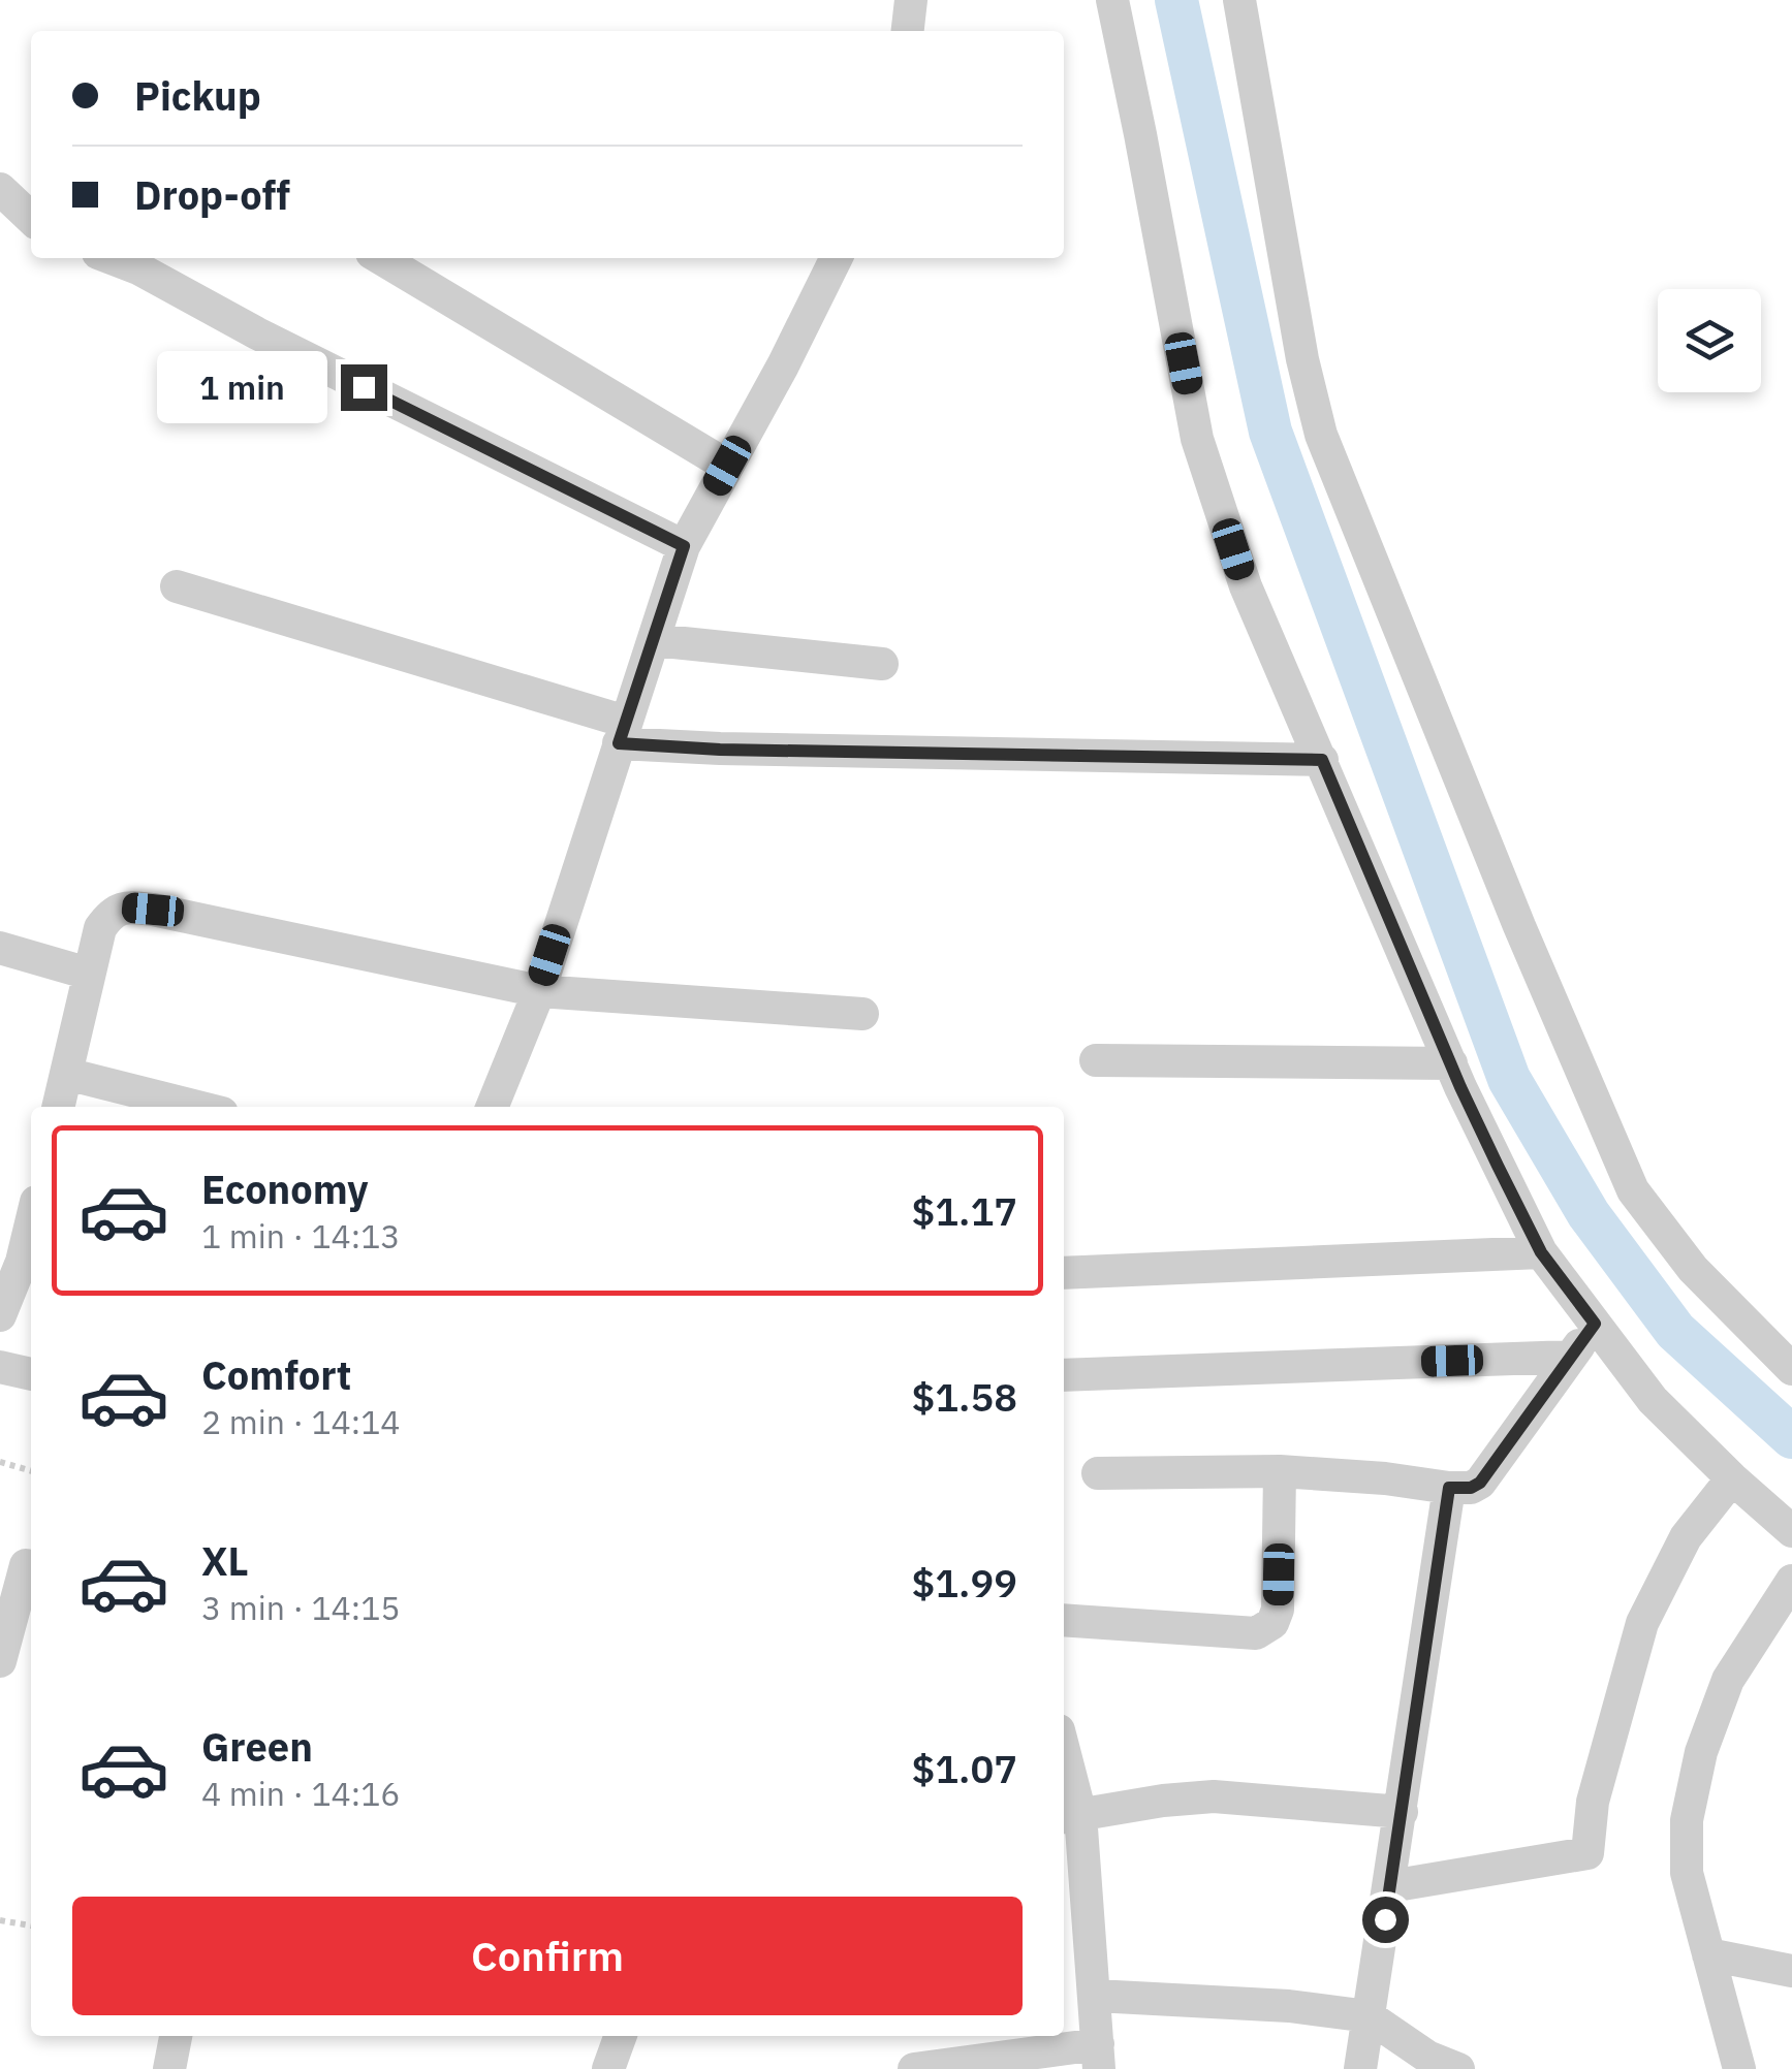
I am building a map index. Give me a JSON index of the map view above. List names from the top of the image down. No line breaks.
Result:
{"page":{"banner":["Pickup","Drop-off"],"bubble":"1 min","list":[{"name":"Economy","note":"1 min · 14:13","value":"$1.17"},{"name":"Comfort","note":"2 min · 14:14","value":"$1.58"},{"name":"XL","note":"3 min · 14:15","value":"$1.99"},{"name":"Green","note":"4 min · 14:16","value":"$1.07"}],"buttons":"Confirm"}}
